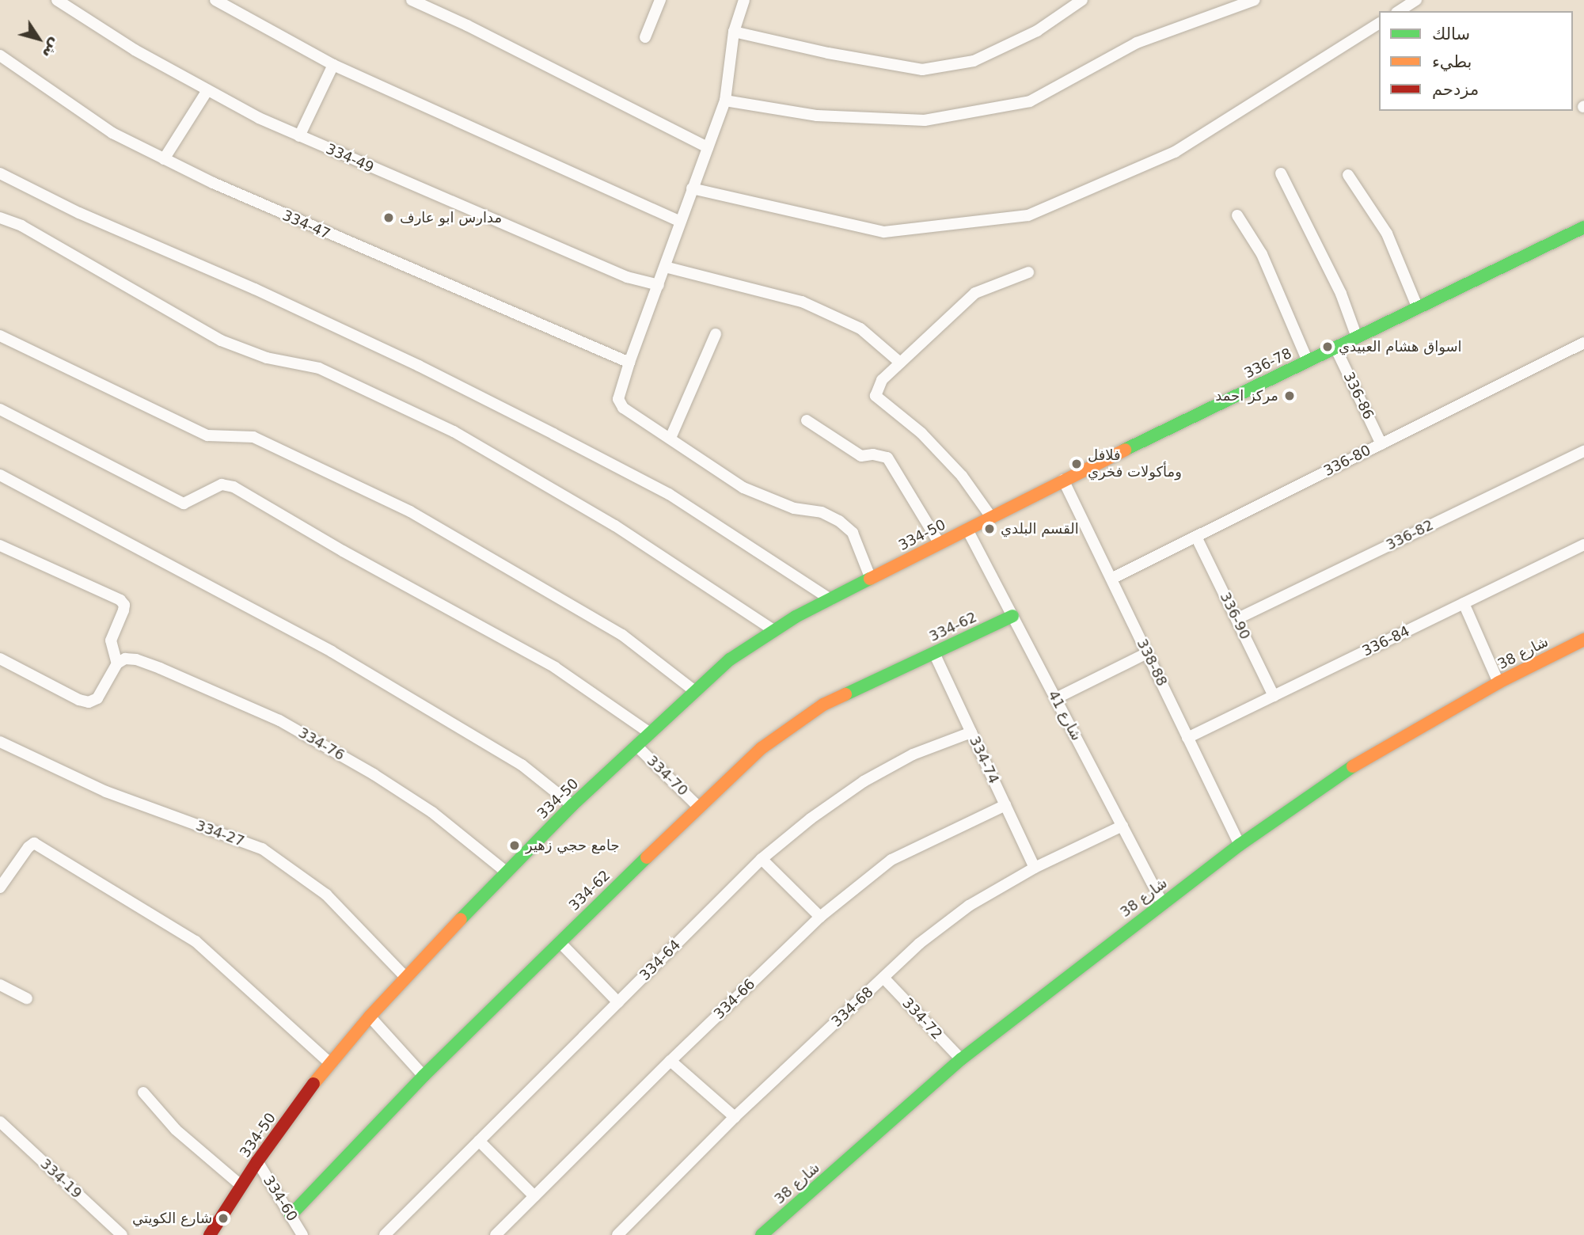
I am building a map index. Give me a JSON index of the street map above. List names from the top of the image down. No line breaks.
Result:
{"streets":{"street":["334-49","334-47","336-78","336-86","336-80","334-50","336-82","336-90","334-62","336-84","شارع 38","338-88","شارع 41","334-76","334-74","334-70","334-27","334-64","334-66","334-68","334-72","334-19","334-60"]},"crossings":[["336-78","336-86"],["336-78","334-50"],["336-78","338-88"],["336-78","شارع 41"],["336-86","336-80"],["336-80","336-90"],["336-80","338-88"],["334-50","شارع 41"],["334-50","334-76"],["334-50","334-70"],["334-50","334-27"],["334-50","334-60"],["336-82","336-90"],["336-90","336-84"],["334-62","شارع 41"],["334-62","334-74"],["334-62","334-70"],["334-62","334-60"],["336-84","338-88"],["شارع 38","338-88"],["شارع 38","شارع 41"],["شارع 38","334-72"],["شارع 41","334-68"],["334-74","334-64"],["334-74","334-66"],["334-74","334-68"],["334-68","334-72"]],"places":["مدارس ابو عارف","اسواق هشام العبيدي","مركز احمد","فلافل ومأكولات فخري","القسم البلدي","جامع حجي زهير","شارع الكويتي"],"legend":["سالك","بطيء","مزدحم"],"north":"bottom right"}
